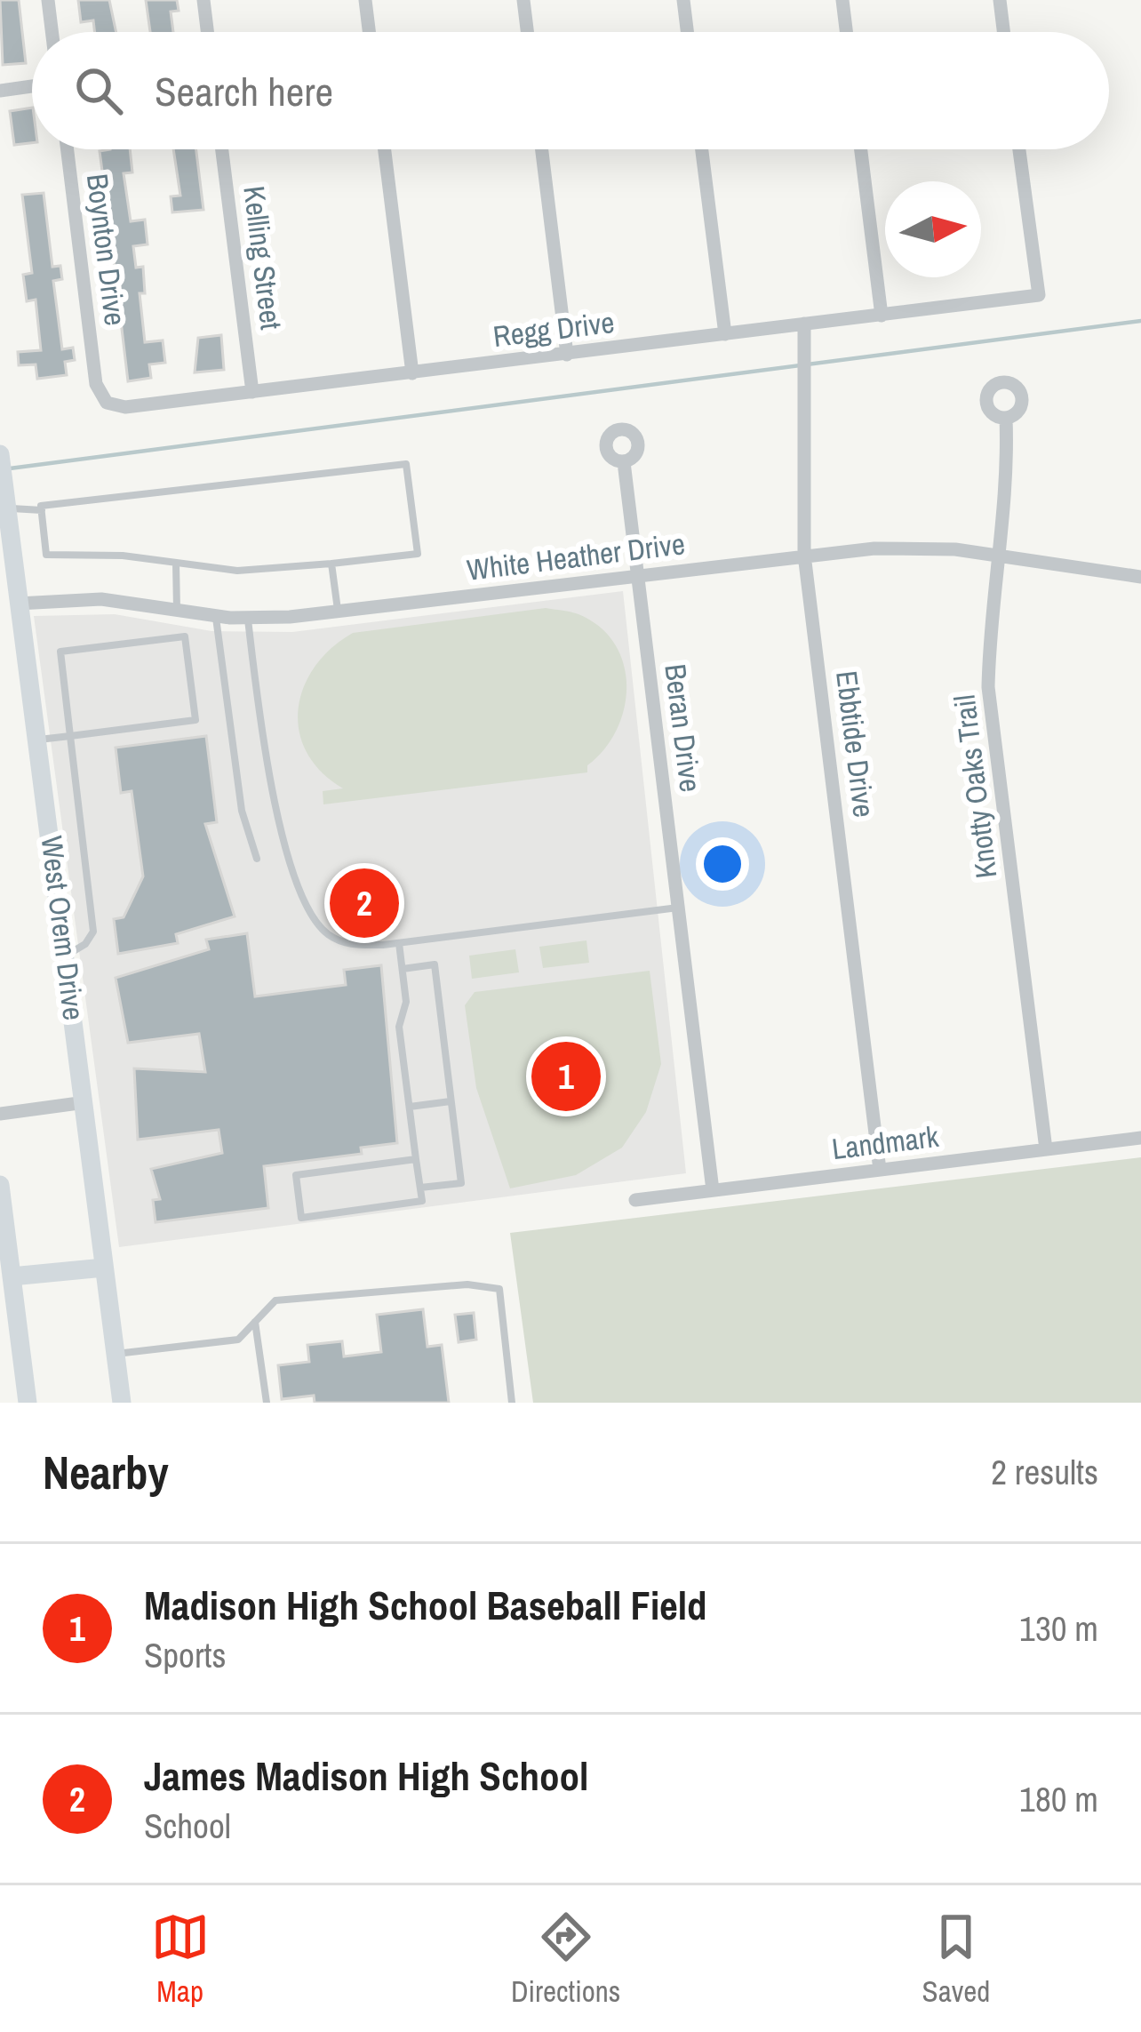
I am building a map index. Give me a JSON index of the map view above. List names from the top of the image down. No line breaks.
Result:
{"streets":{"main road":["West Orem Drive"],"street":["Boynton Drive","Kelling Street","Regg Drive","White Heather Drive","Beran Drive","Ebbtide Drive","Knotty Oaks Trail","Landmark"]},"crossings":[["Boynton Drive","Regg Drive"],["Kelling Street","Regg Drive"],["Regg Drive","Ebbtide Drive"],["White Heather Drive","Beran Drive"],["White Heather Drive","Ebbtide Drive"],["White Heather Drive","Knotty Oaks Trail"],["White Heather Drive","West Orem Drive"],["Beran Drive","Landmark"],["Ebbtide Drive","Landmark"],["Knotty Oaks Trail","Landmark"]],"north":"right","page":{"search":"Search here","pins":["2","1"],"heading":["Nearby","2 results"],"list":[{"mark":"1","name":"Madison High School Baseball Field","note":"Sports","value":"130 m"},{"mark":"2","name":"James Madison High School","note":"School","value":"180 m"}],"nav":["Map","Directions","Saved"]}}
